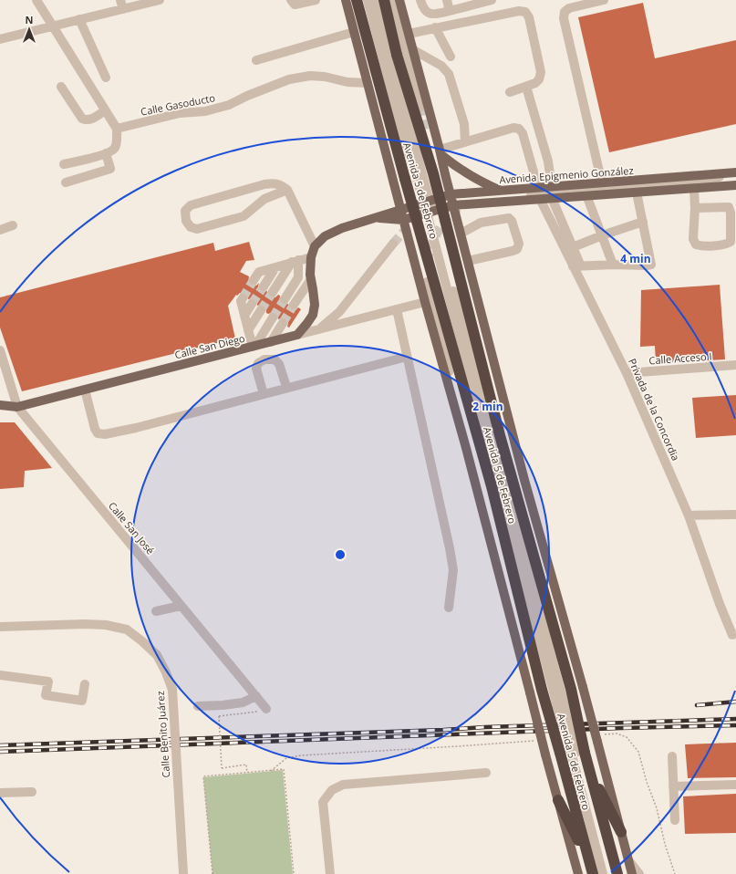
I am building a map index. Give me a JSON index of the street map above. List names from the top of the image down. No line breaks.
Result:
{"streets":{"highway":["Avenida 5 de Febrero"],"main road":["Avenida Epigmenio González","Calle San Diego"],"street":["Calle Gasoducto","Calle Acceso I","Privada de la Concordia","Calle San José","Calle Benito Juárez"]},"crossings":[["Calle San Diego","Calle San José"],["Calle Acceso I","Privada de la Concordia"]],"north":"top","rings":["4 min","2 min"]}
